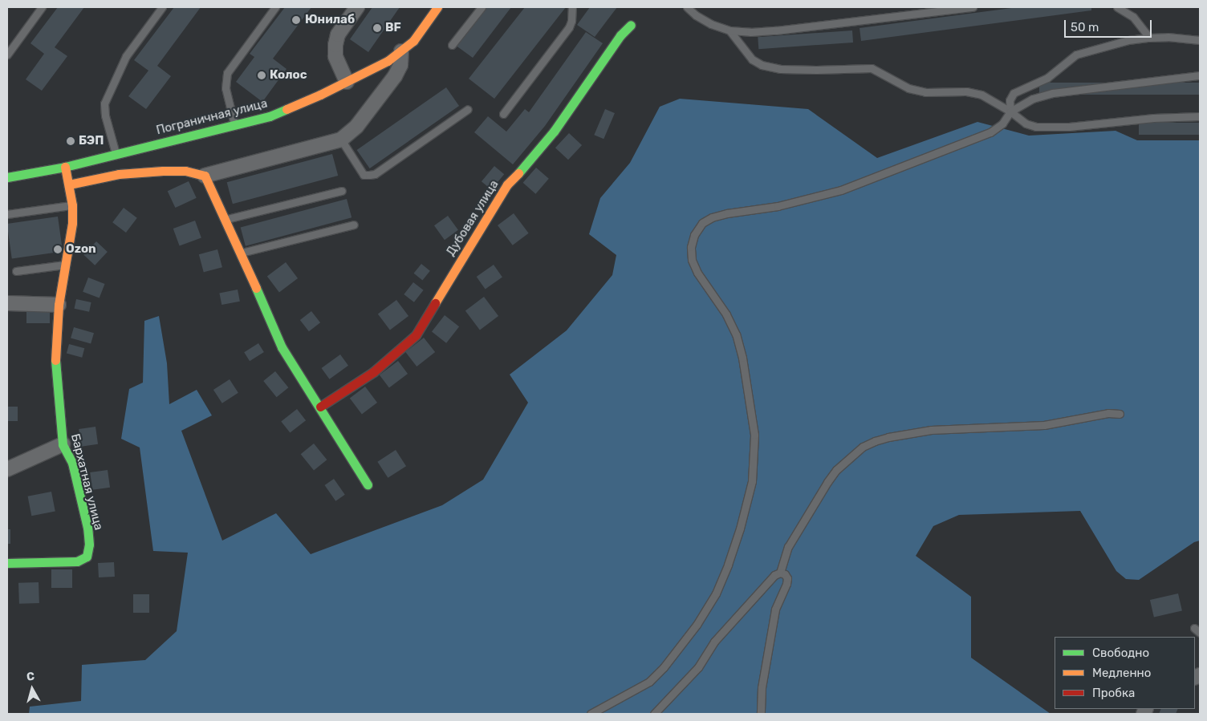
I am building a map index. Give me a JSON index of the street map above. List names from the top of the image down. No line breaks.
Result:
{"streets":{"street":["Пограничная улица","Дубовая улица","Бархатная улица"]},"crossings":[["Пограничная улица","Бархатная улица"]],"places":["Юнилаб","BF","Колос","БЭП","Ozon"],"legend":["Свободно","Медленно","Пробка"],"scale_bar":"50 m","north":"top"}
